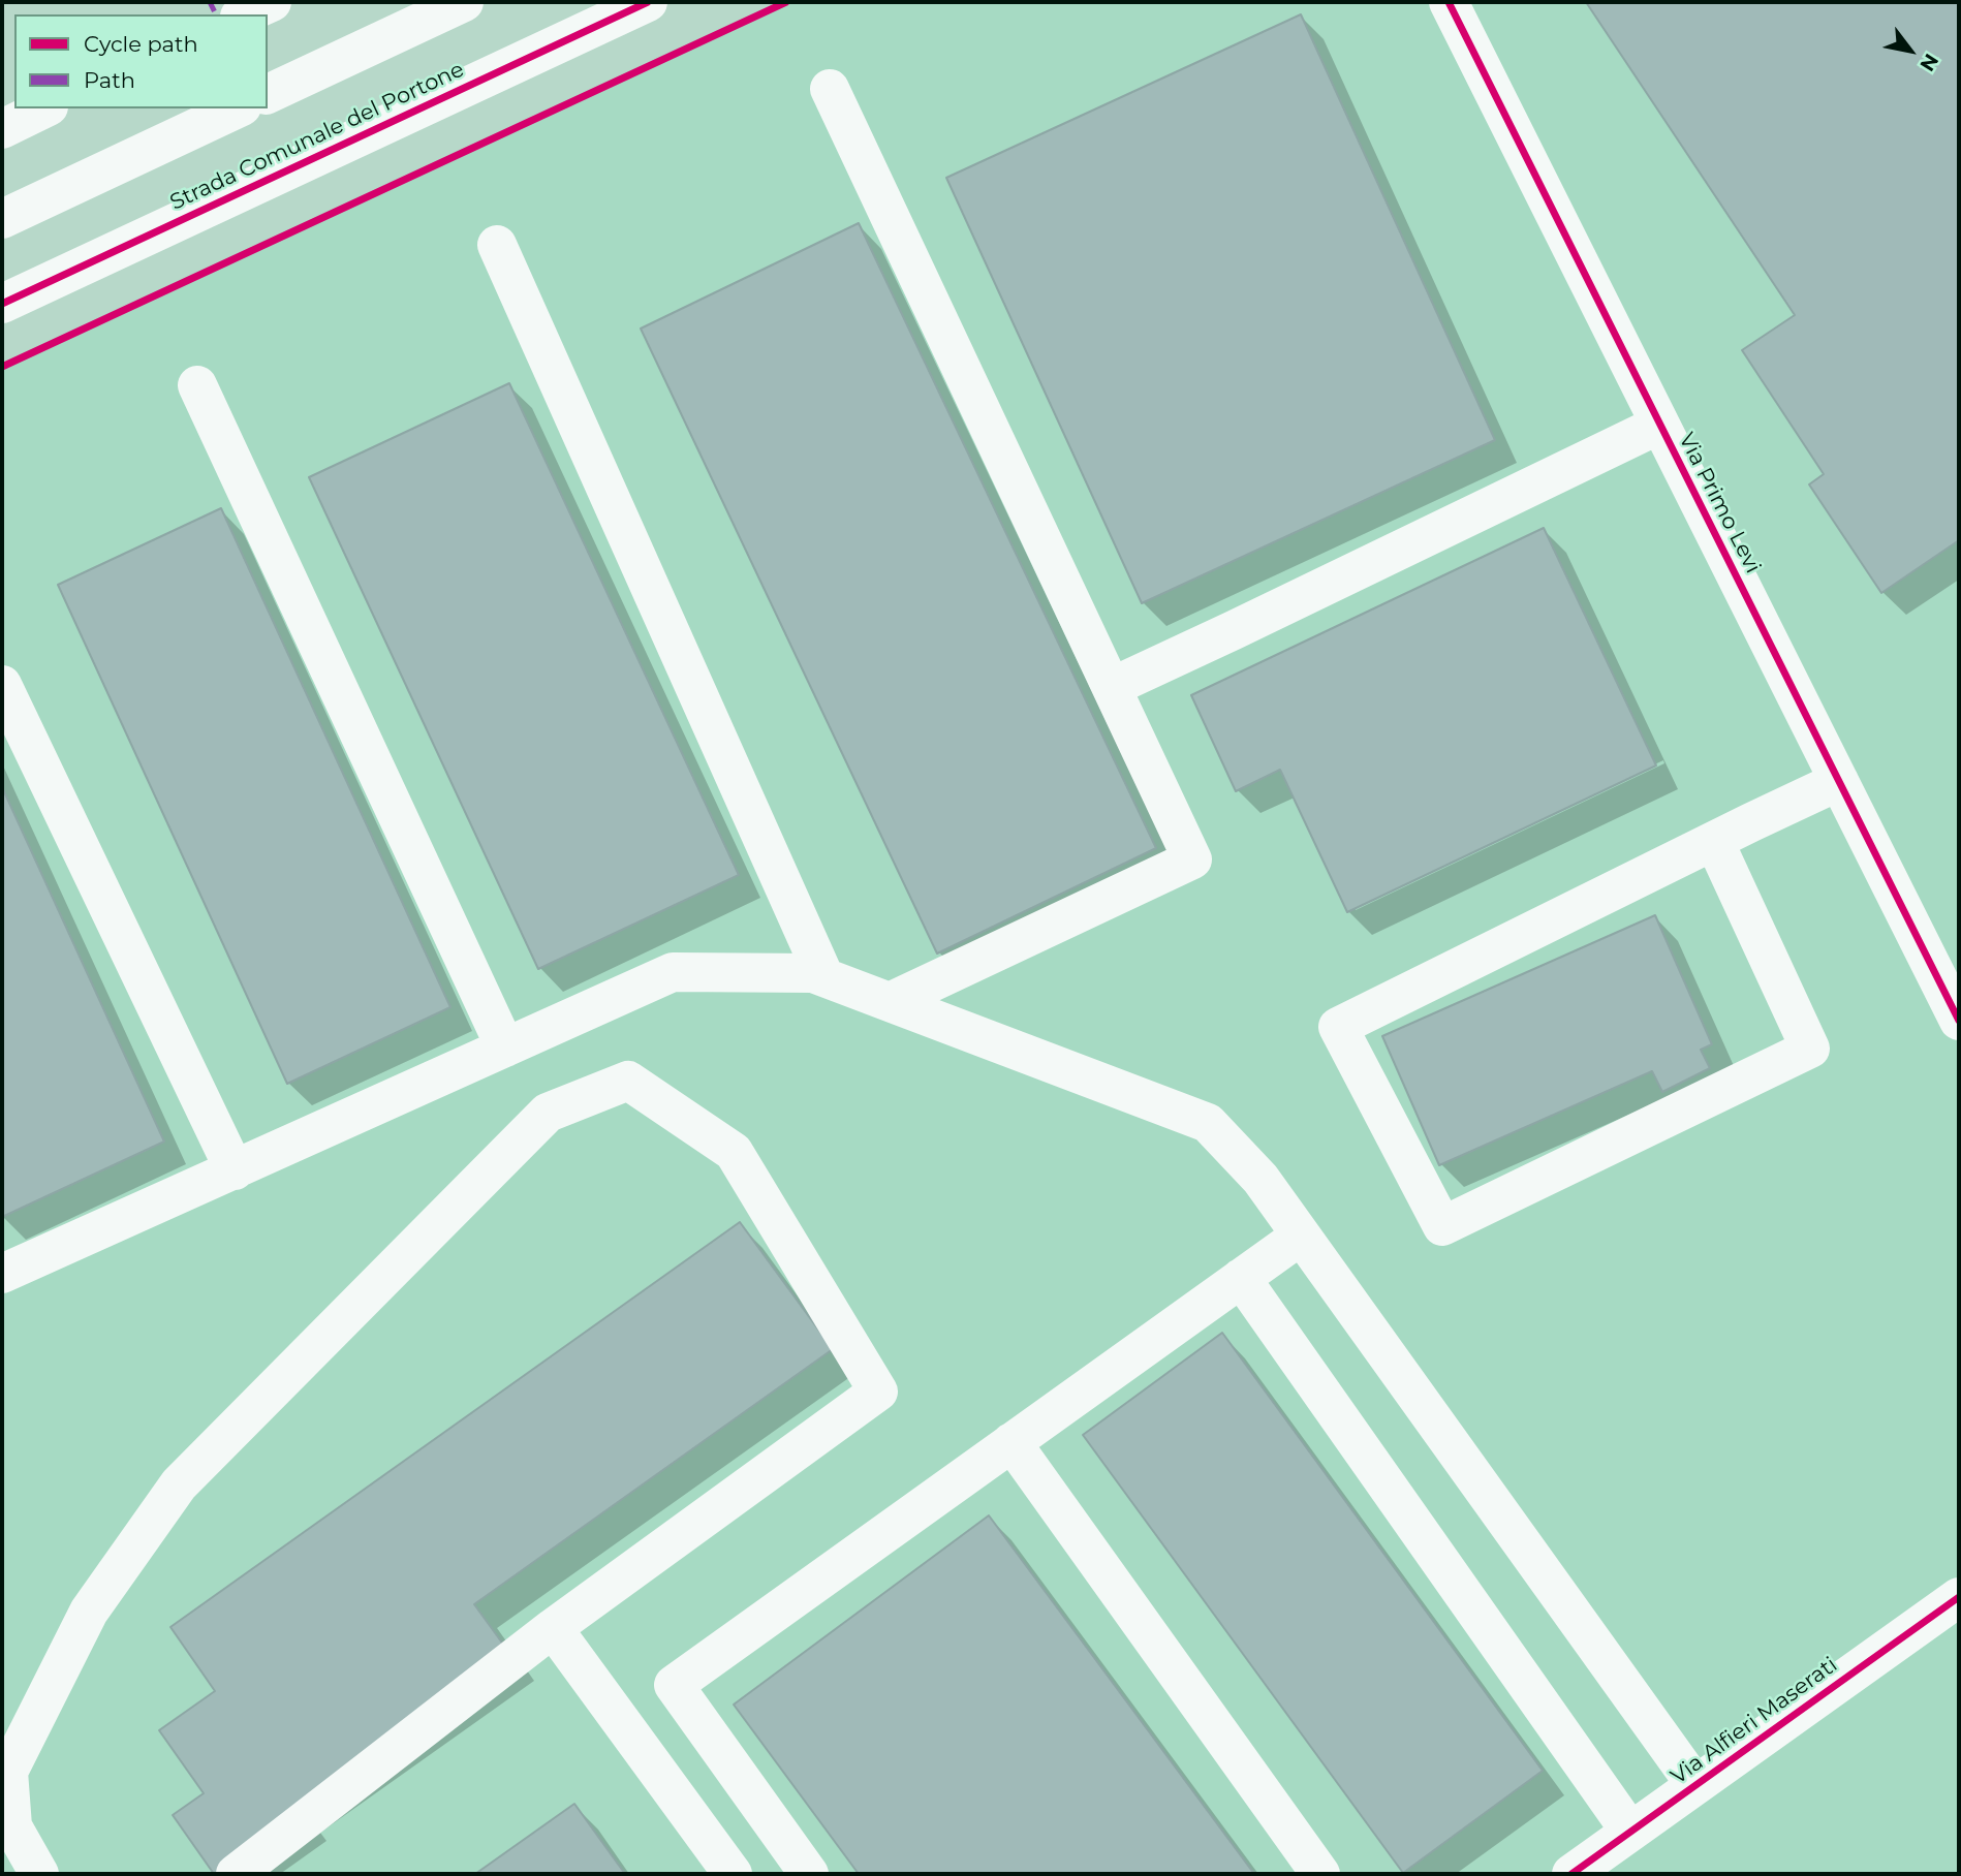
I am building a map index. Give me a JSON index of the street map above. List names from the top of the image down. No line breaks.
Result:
{"streets":{"street":["Strada Comunale del Portone","Via Primo Levi","Via Alfieri Maserati"]},"legend":["Cycle path","Path"],"north":"bottom right"}
